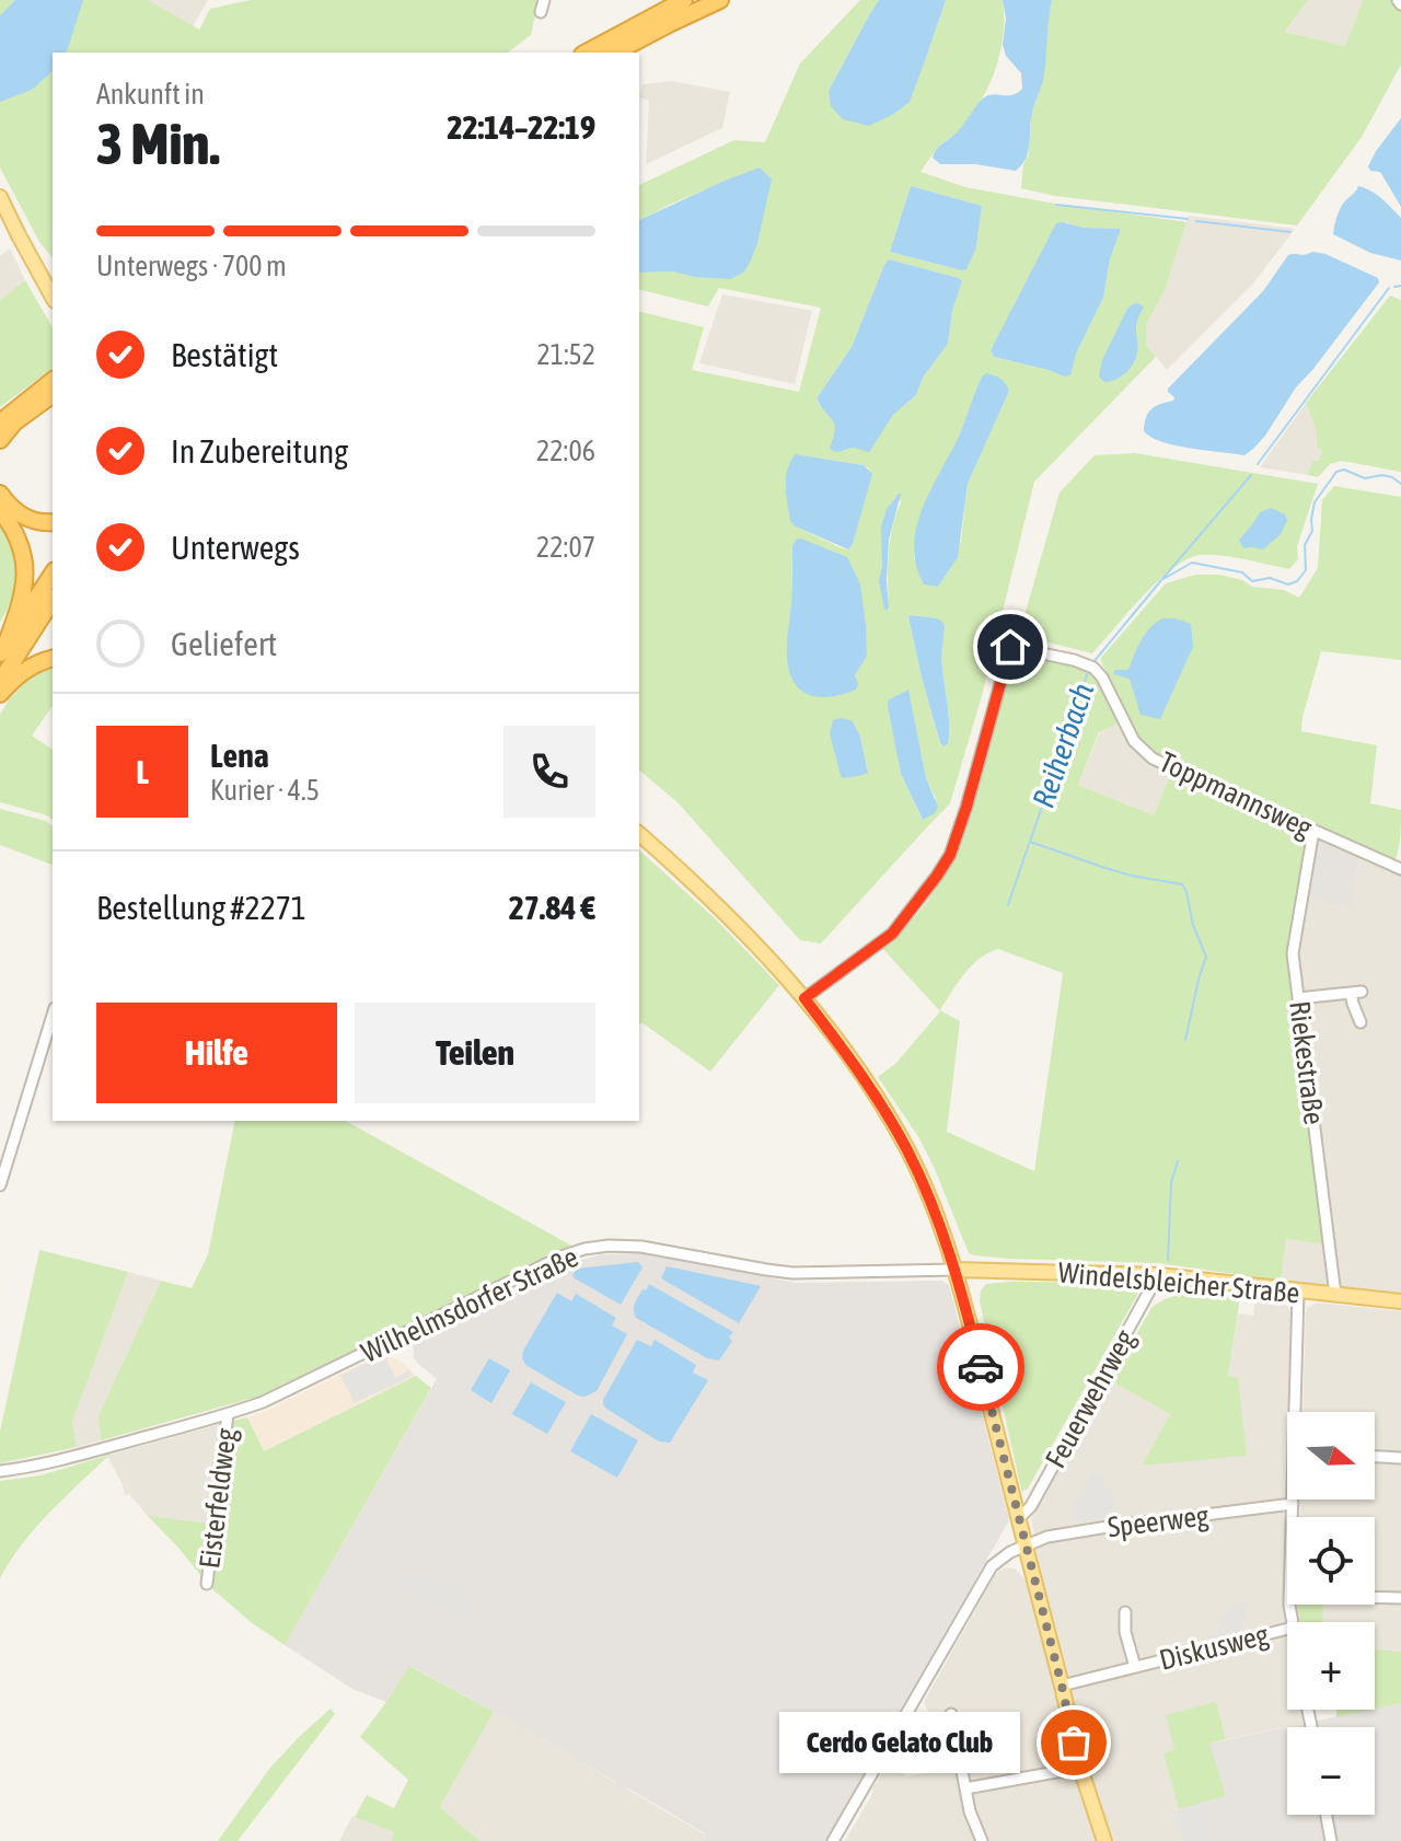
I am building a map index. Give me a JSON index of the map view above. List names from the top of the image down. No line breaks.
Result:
{"streets":{"main road":["Windelsbleicher Straße"],"street":["Toppmannsweg","Riekestraße","Wilhelmsdorfer Straße","Feuerwehrweg","Eisterfeldweg","Speerweg","Diskusweg"]},"crossings":[["Toppmannsweg","Riekestraße"],["Riekestraße","Windelsbleicher Straße"],["Windelsbleicher Straße","Wilhelmsdorfer Straße"],["Windelsbleicher Straße","Feuerwehrweg"],["Windelsbleicher Straße","Diskusweg"],["Wilhelmsdorfer Straße","Eisterfeldweg"],["Speerweg","Diskusweg"]],"water":["Reiherbach"],"places":["Cerdo Gelato Club"],"north":"right","page":{"heading":["3 Min.","Ankunft in","22:14–22:19"],"panel":["Lena","Kurier · 4.5","Bestellung #2271","27.84 €"],"bar":"Unterwegs · 700 m","list":[["Bestätigt","21:52"],["In Zubereitung","22:06"],["Unterwegs","22:07"],"Geliefert"],"round":"L","buttons":["Hilfe","Teilen"],"map_buttons":["+","−"],"bubble":"Cerdo Gelato Club"}}
